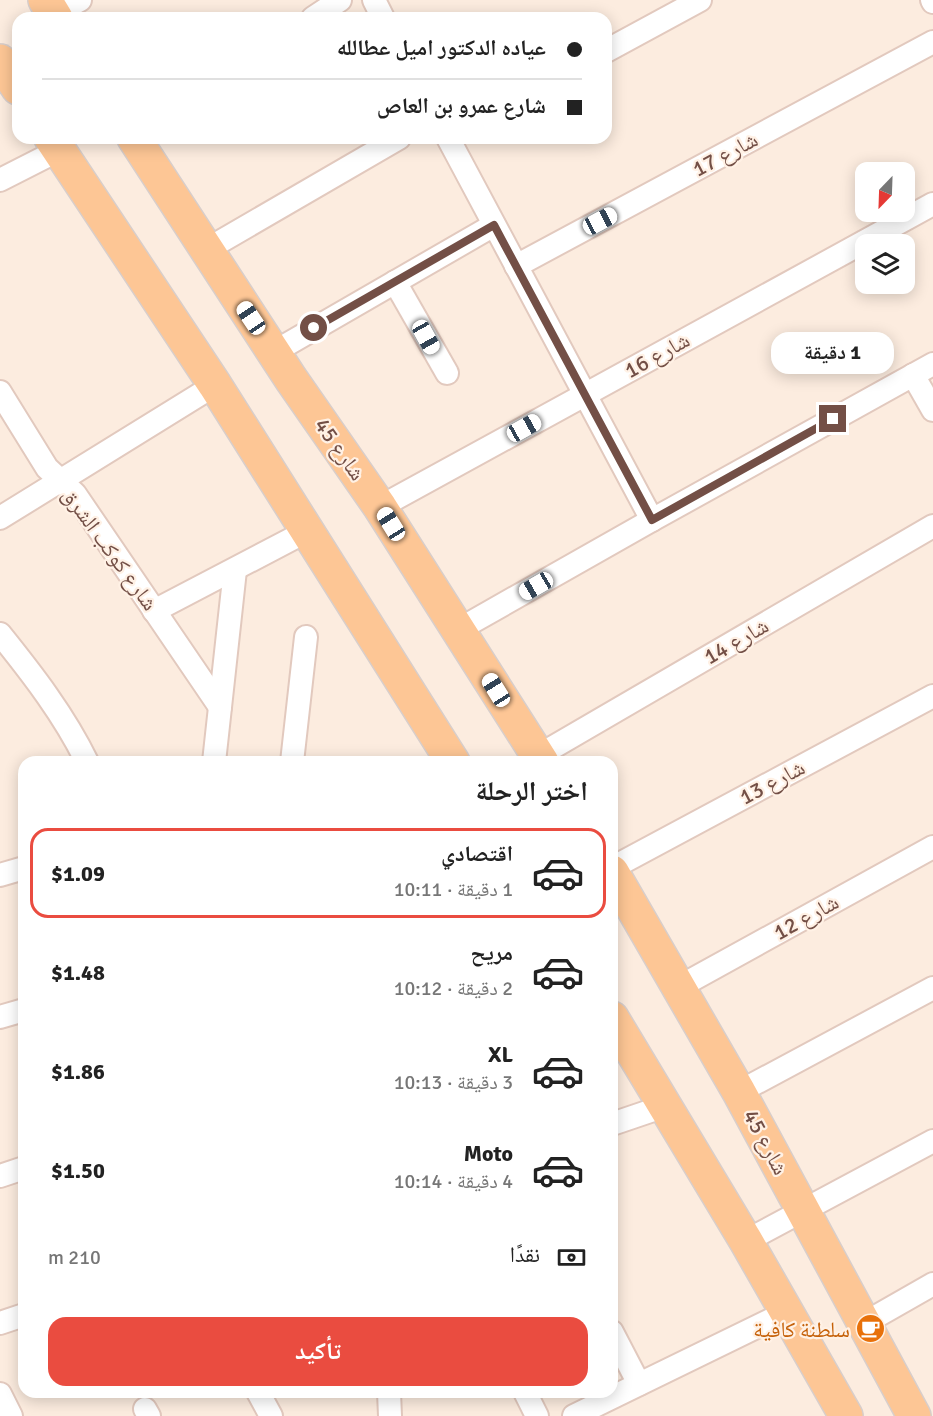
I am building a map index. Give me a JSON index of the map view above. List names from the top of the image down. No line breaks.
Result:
{"streets":{"main road":["شارع 45"],"street":["شارع 17","شارع 16","شارع كوكب الشرق","شارع 14","شارع 13","شارع 12"]},"crossings":[["شارع 16","شارع 45"],["شارع 45","شارع 12"]],"places":{"cafe":["سلطنة كافية"]},"north":"bottom left","page":{"banner":["عياده الدكتور اميل عطالله","شارع عمرو بن العاص"],"bubble":"1 دقيقة","heading":"اختر الرحلة","list":[{"name":"اقتصادي","note":"1 دقيقة · 10:11","value":"$1.09"},{"name":"مريح","note":"2 دقيقة · 10:12","value":"$1.48"},{"name":"XL","note":"3 دقيقة · 10:13","value":"$1.86"},{"name":"Moto","note":"4 دقيقة · 10:14","value":"$1.50"}],"pay":["نقدًا","210 m"],"buttons":"تأكيد"}}
